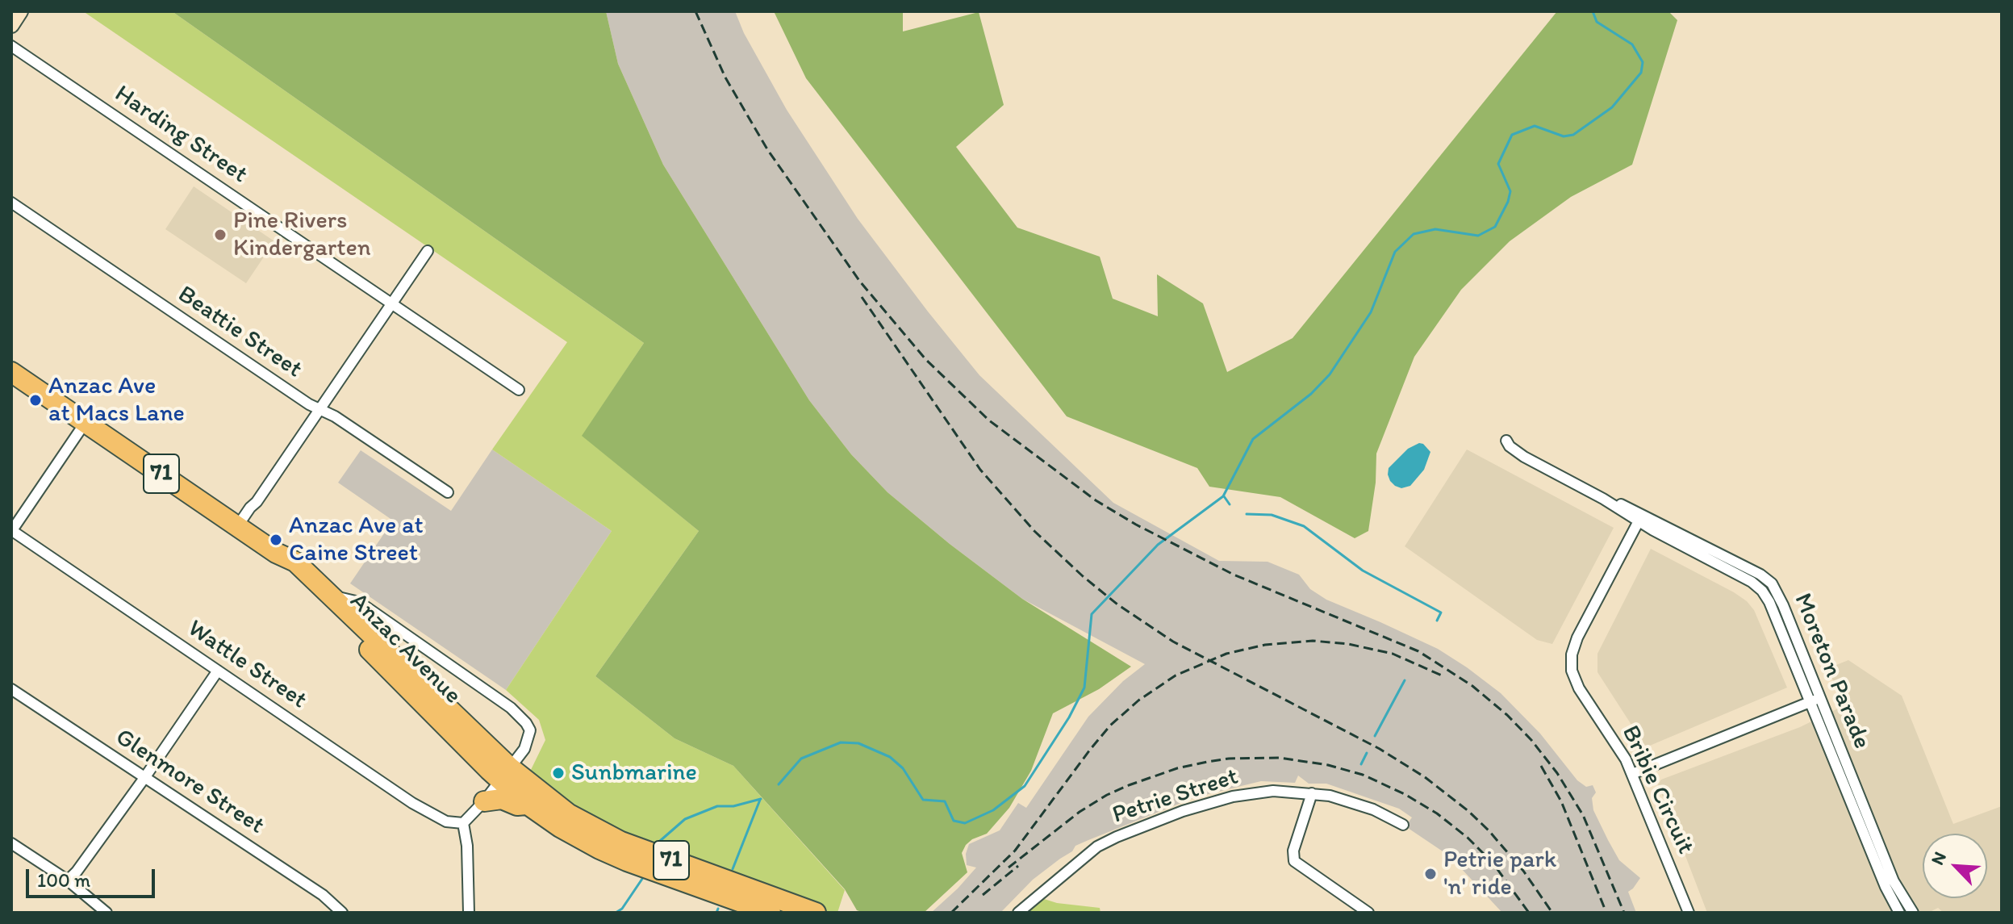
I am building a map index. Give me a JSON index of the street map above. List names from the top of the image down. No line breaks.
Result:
{"streets":{"highway":["71","Anzac Avenue"],"street":["Harding Street","Beattie Street","Wattle Street","Moreton Parade","Glenmore Street","Bribie Circuit","Petrie Street"]},"crossings":[["Moreton Parade","Bribie Circuit"]],"places":["Pine Rivers Kindergarten","Anzac Ave at Macs Lane","Anzac Ave at Caine Street","Sunbmarine","Petrie park 'n' ride"],"scale_bar":"100 m","north":"top left"}
